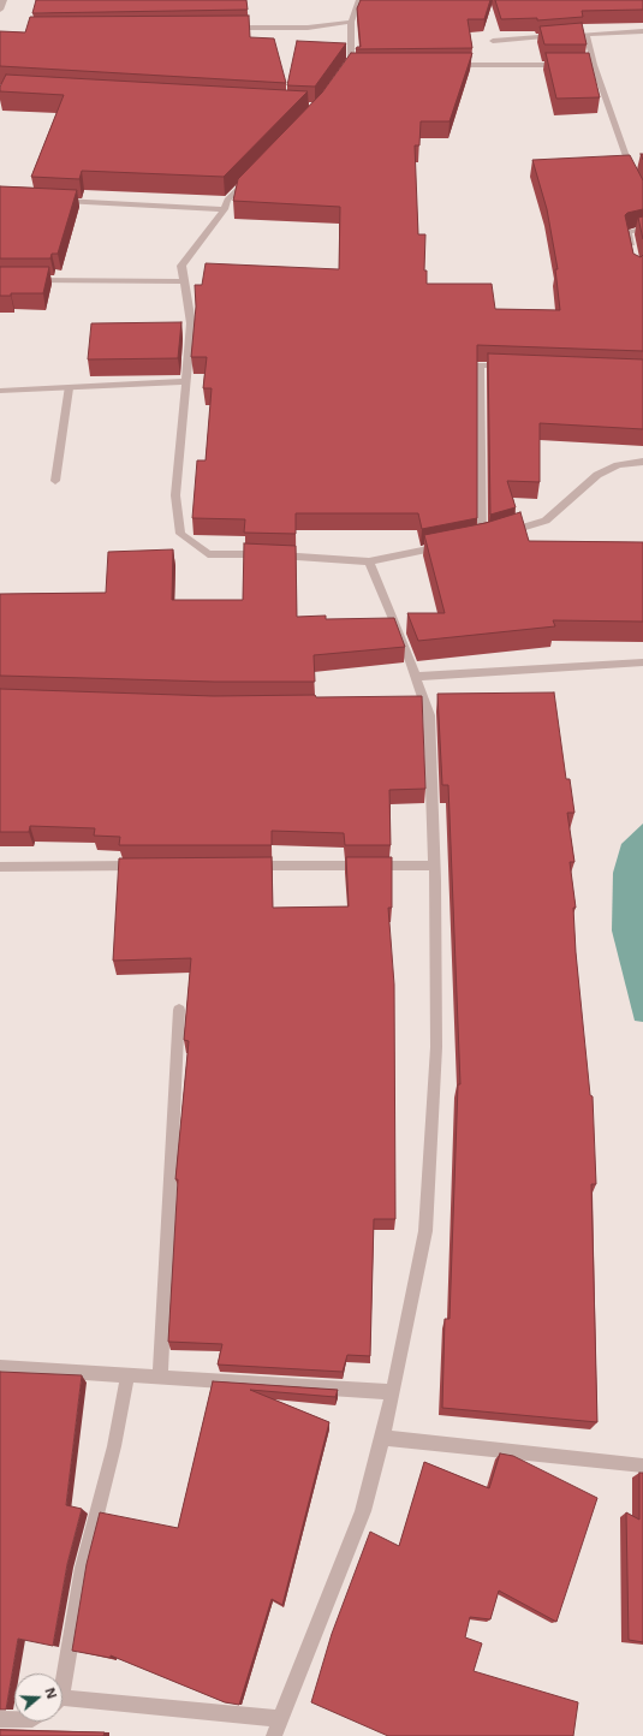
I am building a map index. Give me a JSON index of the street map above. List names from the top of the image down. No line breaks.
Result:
{"north":"right"}
